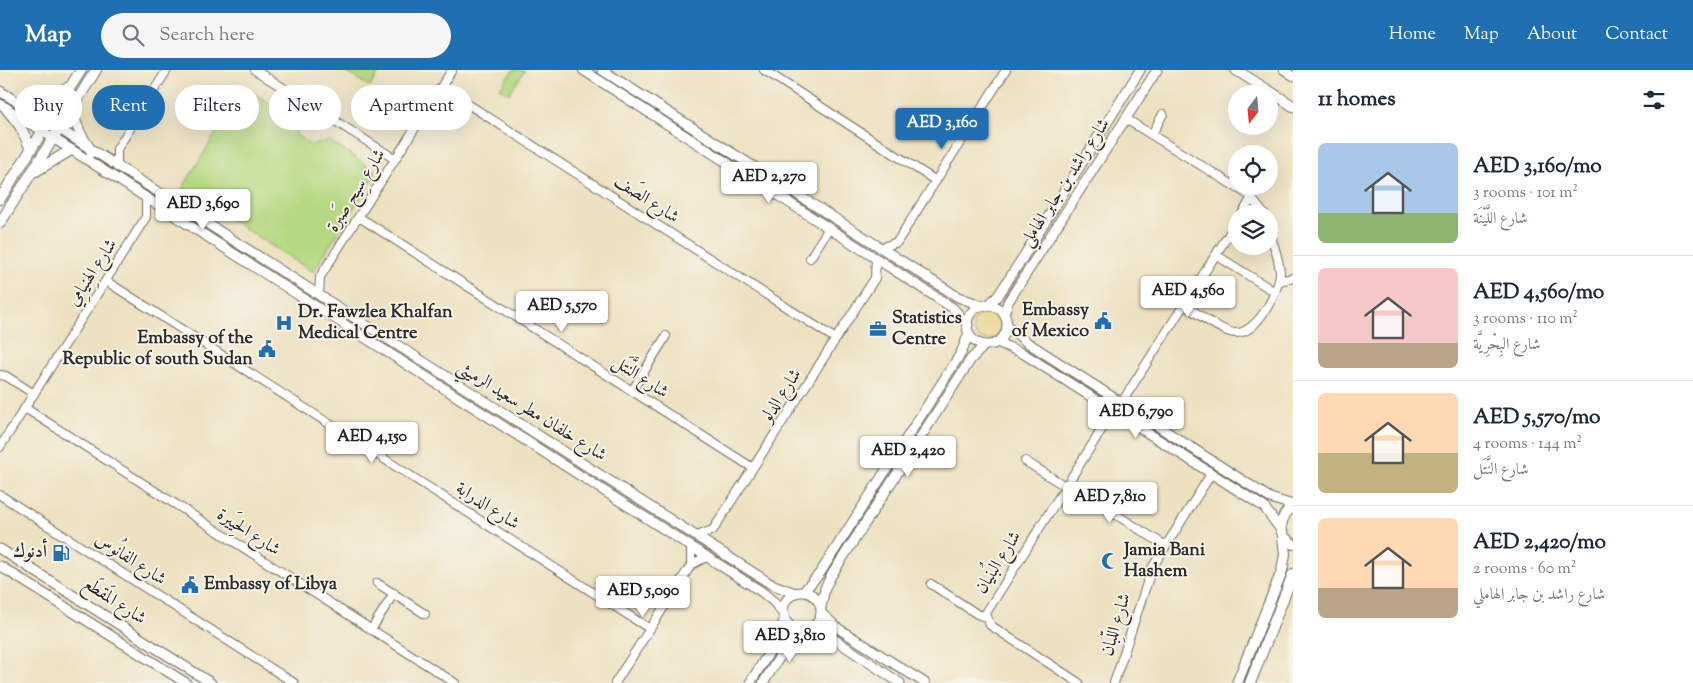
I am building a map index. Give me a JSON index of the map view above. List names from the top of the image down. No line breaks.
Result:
{"streets":{"street":["شارع راشد بن جابر الهاملي","شارع سِيح صَبرة","شارع الصَف","شارع الهِنيامِي","شارع النَّتَل","شارع الدلو","شارع خلفان مطر سعيد الرميثي","شارع الدرابة","شارع الحِيَيرة","شارع الفانُوس","شارع البُنيان","شارع المَقطَع","شارع اللِّبان"]},"crossings":[["شارع سِيح صَبرة","شارع النَّتَل"],["شارع سِيح صَبرة","شارع خلفان مطر سعيد الرميثي"],["شارع الصَف","شارع الدلو"],["شارع الهِنيامِي","شارع الدرابة"],["شارع الهِنيامِي","شارع الحِيَيرة"],["شارع النَّتَل","شارع الدلو"]],"places":{"public building":["Embassy of Mexico","Embassy of the Republic of south Sudan","Embassy of Libya"],"hospital":["Dr. Fawzlea Khalfan Medical Centre"],"office":["Statistics Centre"],"fuel station":["أدنوك"],"mosque":["Jamia Bani Hashem"]},"north":"bottom","page":{"header":"Map","search":"Search here","nav":["Home","Map","About","Contact"],"heading":"11 homes","chip":["Buy","Rent","Filters","New","Apartment"],"price":["AED 3,160","AED 2,270","AED 3,690","AED 4,560","AED 5,570","AED 6,790","AED 4,150","AED 2,420","AED 7,810","AED 5,090","AED 3,810"],"list":[{"name":"AED 3,160/mo","note":"3 rooms · 101 m² · شارع اللَّيْنَة"},{"name":"AED 4,560/mo","note":"3 rooms · 110 m² · شارع البِحْرِيَّة"},{"name":"AED 5,570/mo","note":"4 rooms · 144 m² · شارع النَّتَل"},{"name":"AED 2,420/mo","note":"2 rooms · 60 m² · شارع راشد بن جابر الهاملي"}]}}
